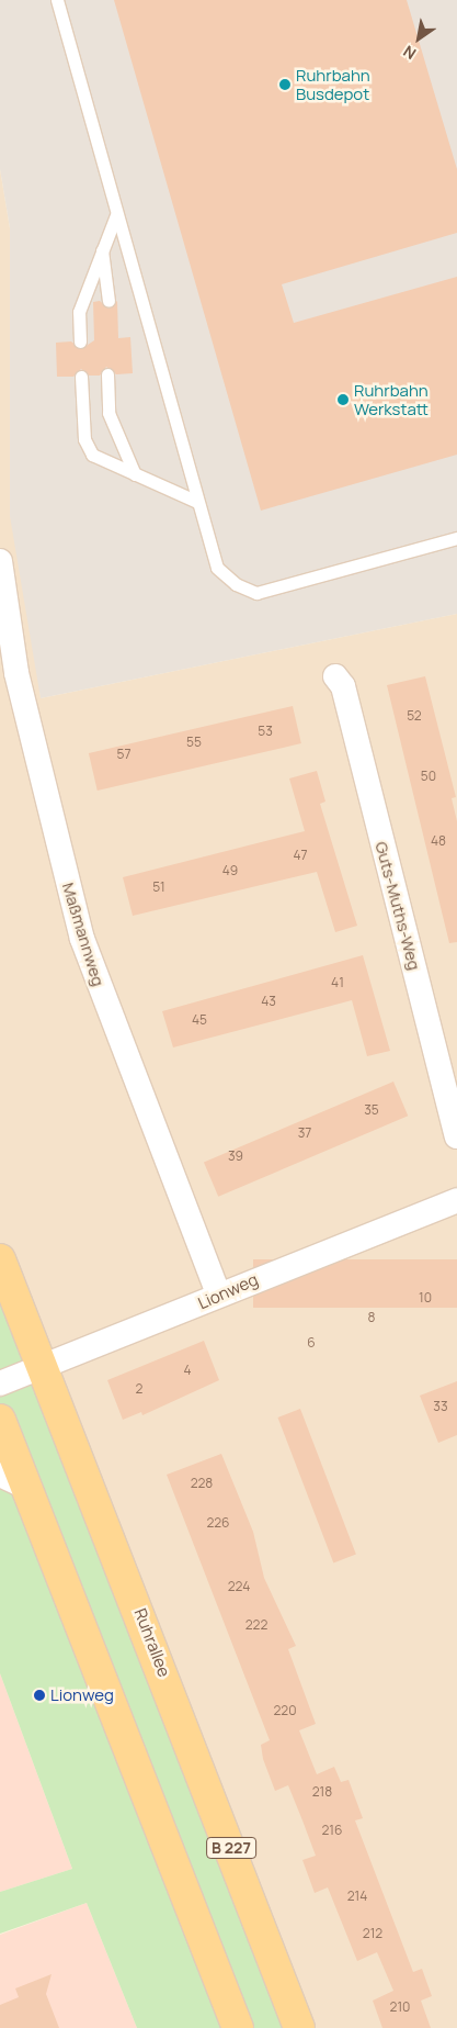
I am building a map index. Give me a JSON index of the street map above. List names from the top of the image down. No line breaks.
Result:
{"streets":{"main road":["Ruhrallee","B 227"],"street":["Guts-Muths-Weg","Maßmannweg","Lionweg"]},"crossings":[["Maßmannweg","Lionweg"],["Lionweg","Ruhrallee"]],"places":["Ruhrbahn Busdepot","Ruhrbahn Werkstatt","Lionweg"],"house_numbers":["52","53","55","57","50","48","47","49","51","41","43","45","35","37","39","10","8","6","4","2","33","228","226","224","222","220","218","216","214","212","210"],"north":"bottom left"}
